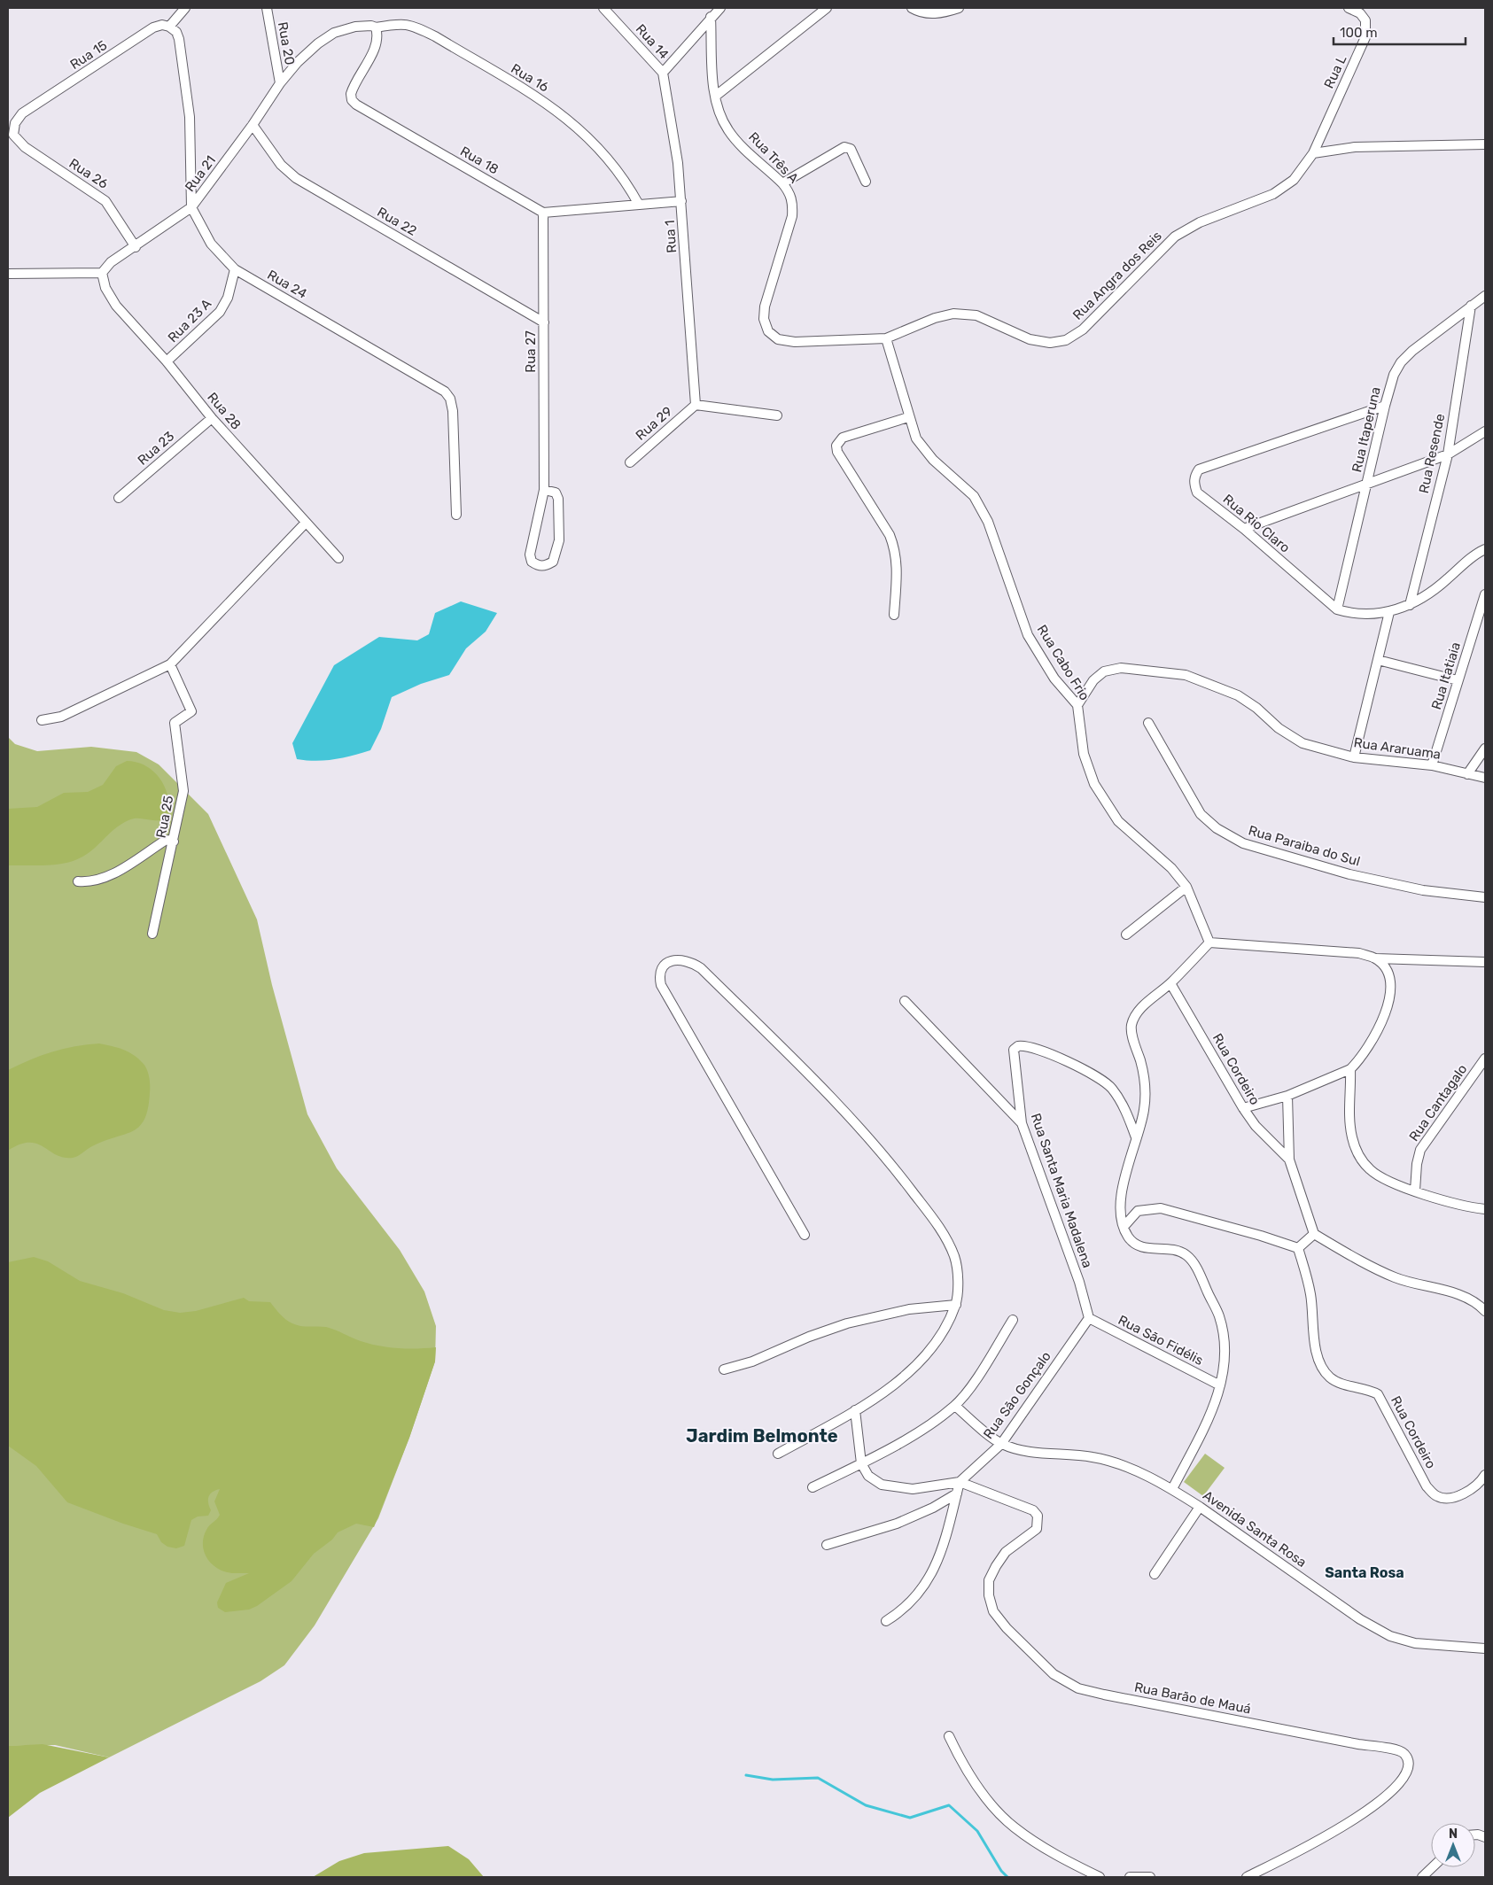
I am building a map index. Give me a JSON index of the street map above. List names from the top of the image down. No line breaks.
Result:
{"streets":{"street":["Rua 14","Rua 20","Rua 15","Rua L","Rua 16","Rua Três A","Rua 18","Rua 26","Rua 21","Rua 22","Rua 1","Rua Angra dos Reis","Rua 24","Rua 23 A","Rua 27","Rua 28","Rua 29","Rua Itaperuna","Rua 23","Rua Resende","Rua Rio Claro","Rua Cabo Frio","Rua Itatiaia","Rua Araruama","Rua 25","Rua Paraiba do Sul","Rua Cordeiro","Rua Cantagalo","Rua Santa Maria Madalena","Rua São Fidélis","Rua São Gonçalo","Avenida Santa Rosa","Rua Barão de Mauá"]},"crossings":[["Rua 14","Rua 1"],["Rua 20","Rua 21"],["Rua 15","Rua 26"],["Rua 15","Rua 24"],["Rua L","Rua Angra dos Reis"],["Rua 16","Rua 18"],["Rua 16","Rua 21"],["Rua Três A","Rua Angra dos Reis"],["Rua 18","Rua 21"],["Rua 18","Rua 27"],["Rua 26","Rua 21"],["Rua 21","Rua 22"],["Rua 21","Rua 24"],["Rua 21","Rua 28"],["Rua 22","Rua 27"],["Rua 1","Rua 29"],["Rua Angra dos Reis","Rua Cabo Frio"],["Rua 24","Rua 23 A"],["Rua 23 A","Rua 28"],["Rua 28","Rua 23"],["Rua Itaperuna","Rua Resende"],["Rua Itaperuna","Rua Rio Claro"],["Rua Resende","Rua Rio Claro"],["Rua Cabo Frio","Rua Araruama"],["Rua Itatiaia","Rua Araruama"],["Rua Santa Maria Madalena","Rua São Fidélis"],["Rua Santa Maria Madalena","Rua São Gonçalo"],["Rua São Fidélis","Rua São Gonçalo"],["Rua São Gonçalo","Avenida Santa Rosa"],["Rua São Gonçalo","Rua Barão de Mauá"]],"districts":["Jardim Belmonte","Santa Rosa"],"scale_bar":"100 m","north":"top"}
